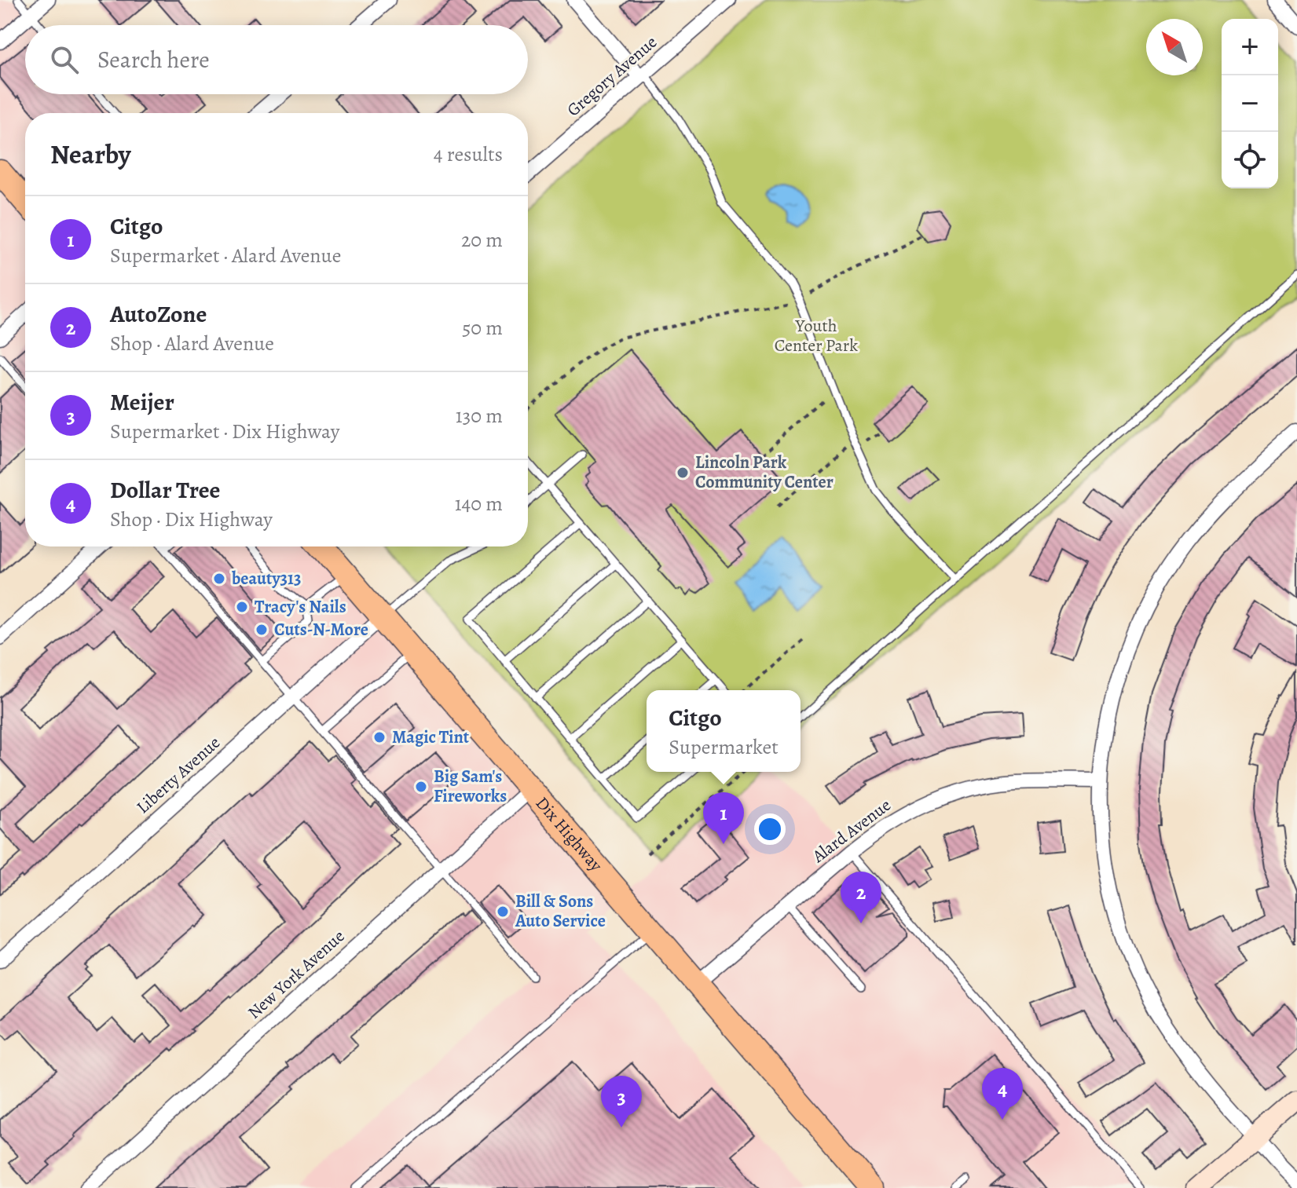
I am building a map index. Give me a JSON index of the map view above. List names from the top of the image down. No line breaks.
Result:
{"streets":{"main road":["Dix Highway"],"street":["Gregory Avenue","Liberty Avenue","Alard Avenue","New York Avenue"]},"crossings":[["Liberty Avenue","Dix Highway"],["Alard Avenue","Dix Highway"],["Dix Highway","New York Avenue"]],"parks":["Youth Center Park"],"places":["Lincoln Park Community Center","beauty313","Tracy's Nails","Cuts-N-More","Magic Tint","Big Sam's Fireworks","Bill & Sons Auto Service"],"north":"top left","page":{"map_buttons":["+","−"],"search":"Search here","heading":["Nearby","4 results"],"list":[{"mark":"1","name":"Citgo","note":"Supermarket · Alard Avenue","value":"20 m"},{"mark":"2","name":"AutoZone","note":"Shop · Alard Avenue","value":"50 m"},{"mark":"3","name":"Meijer","note":"Supermarket · Dix Highway","value":"130 m"},{"mark":"4","name":"Dollar Tree","note":"Shop · Dix Highway","value":"140 m"}],"popup":["Citgo","Supermarket"],"pins":["1","2","4","3"]}}
